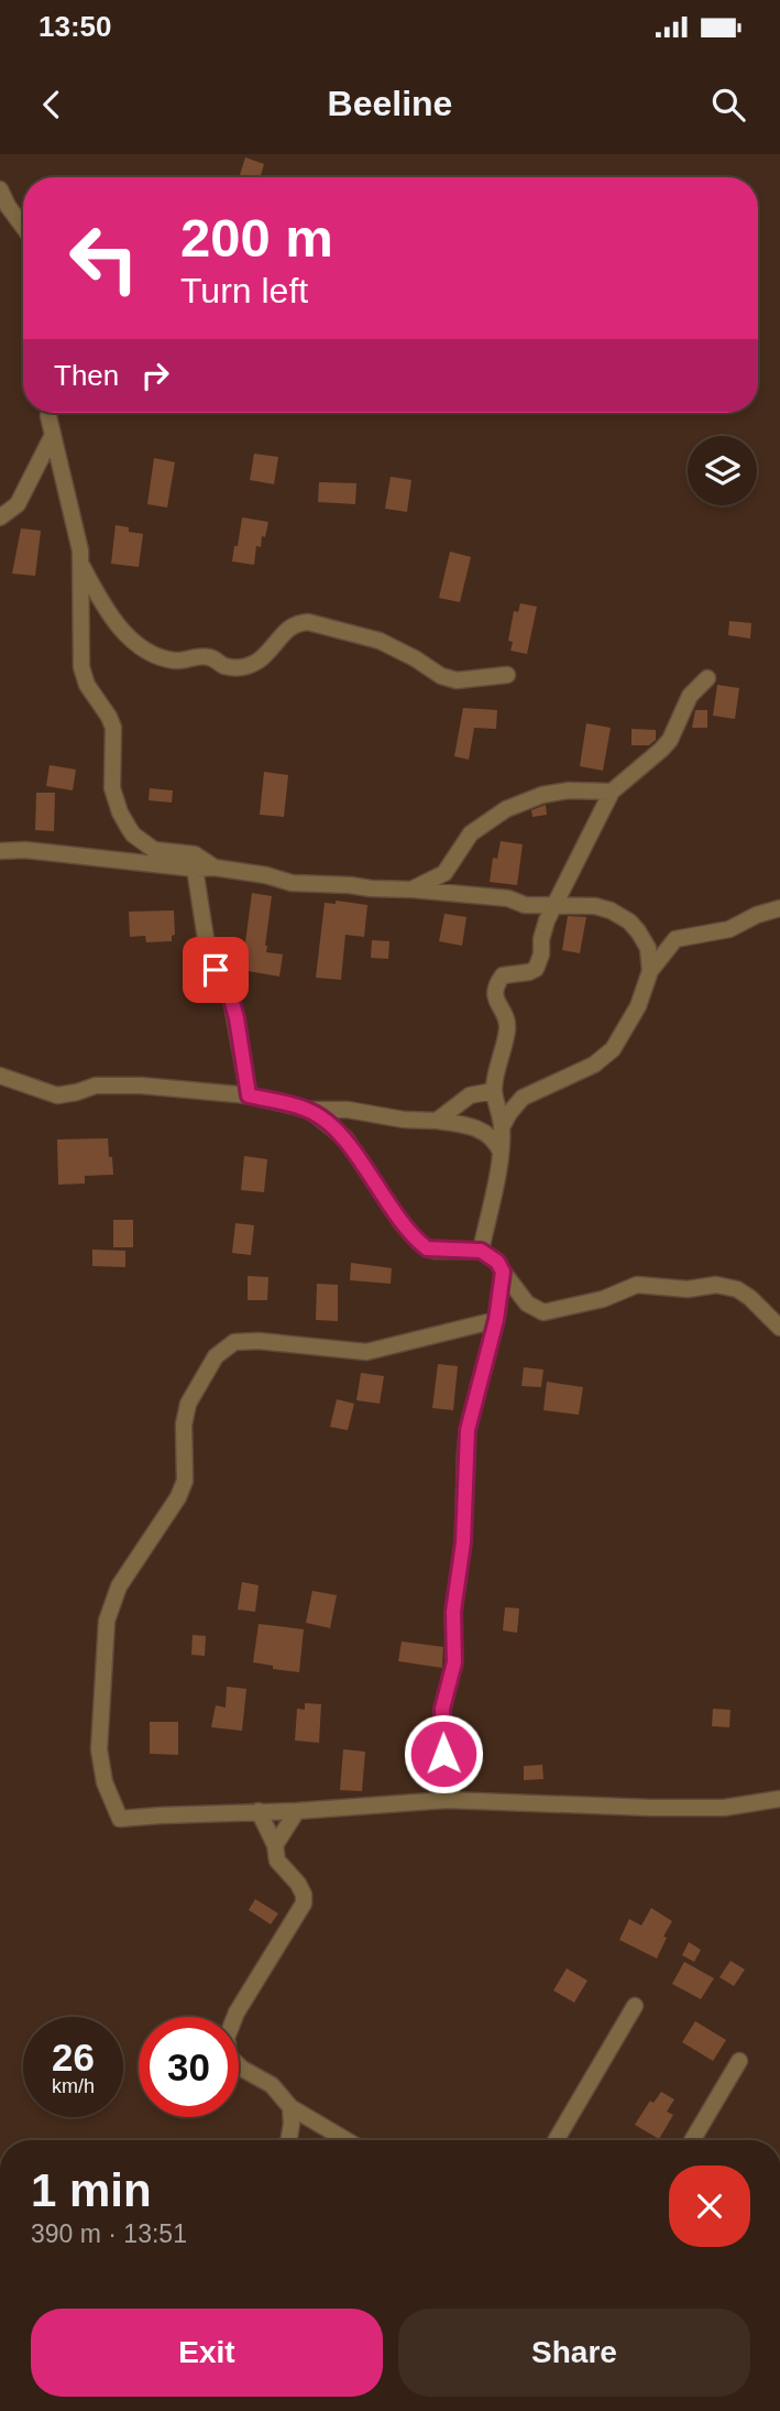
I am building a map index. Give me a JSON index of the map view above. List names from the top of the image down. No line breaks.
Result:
{"page":{"status":"13:50","header":"Beeline","turn":["200 m","Turn left"],"then":"Then","speed":"26 km/h","limit":"30","heading":["1 min","390 m · 13:51"],"buttons":["Exit","Share"]}}
